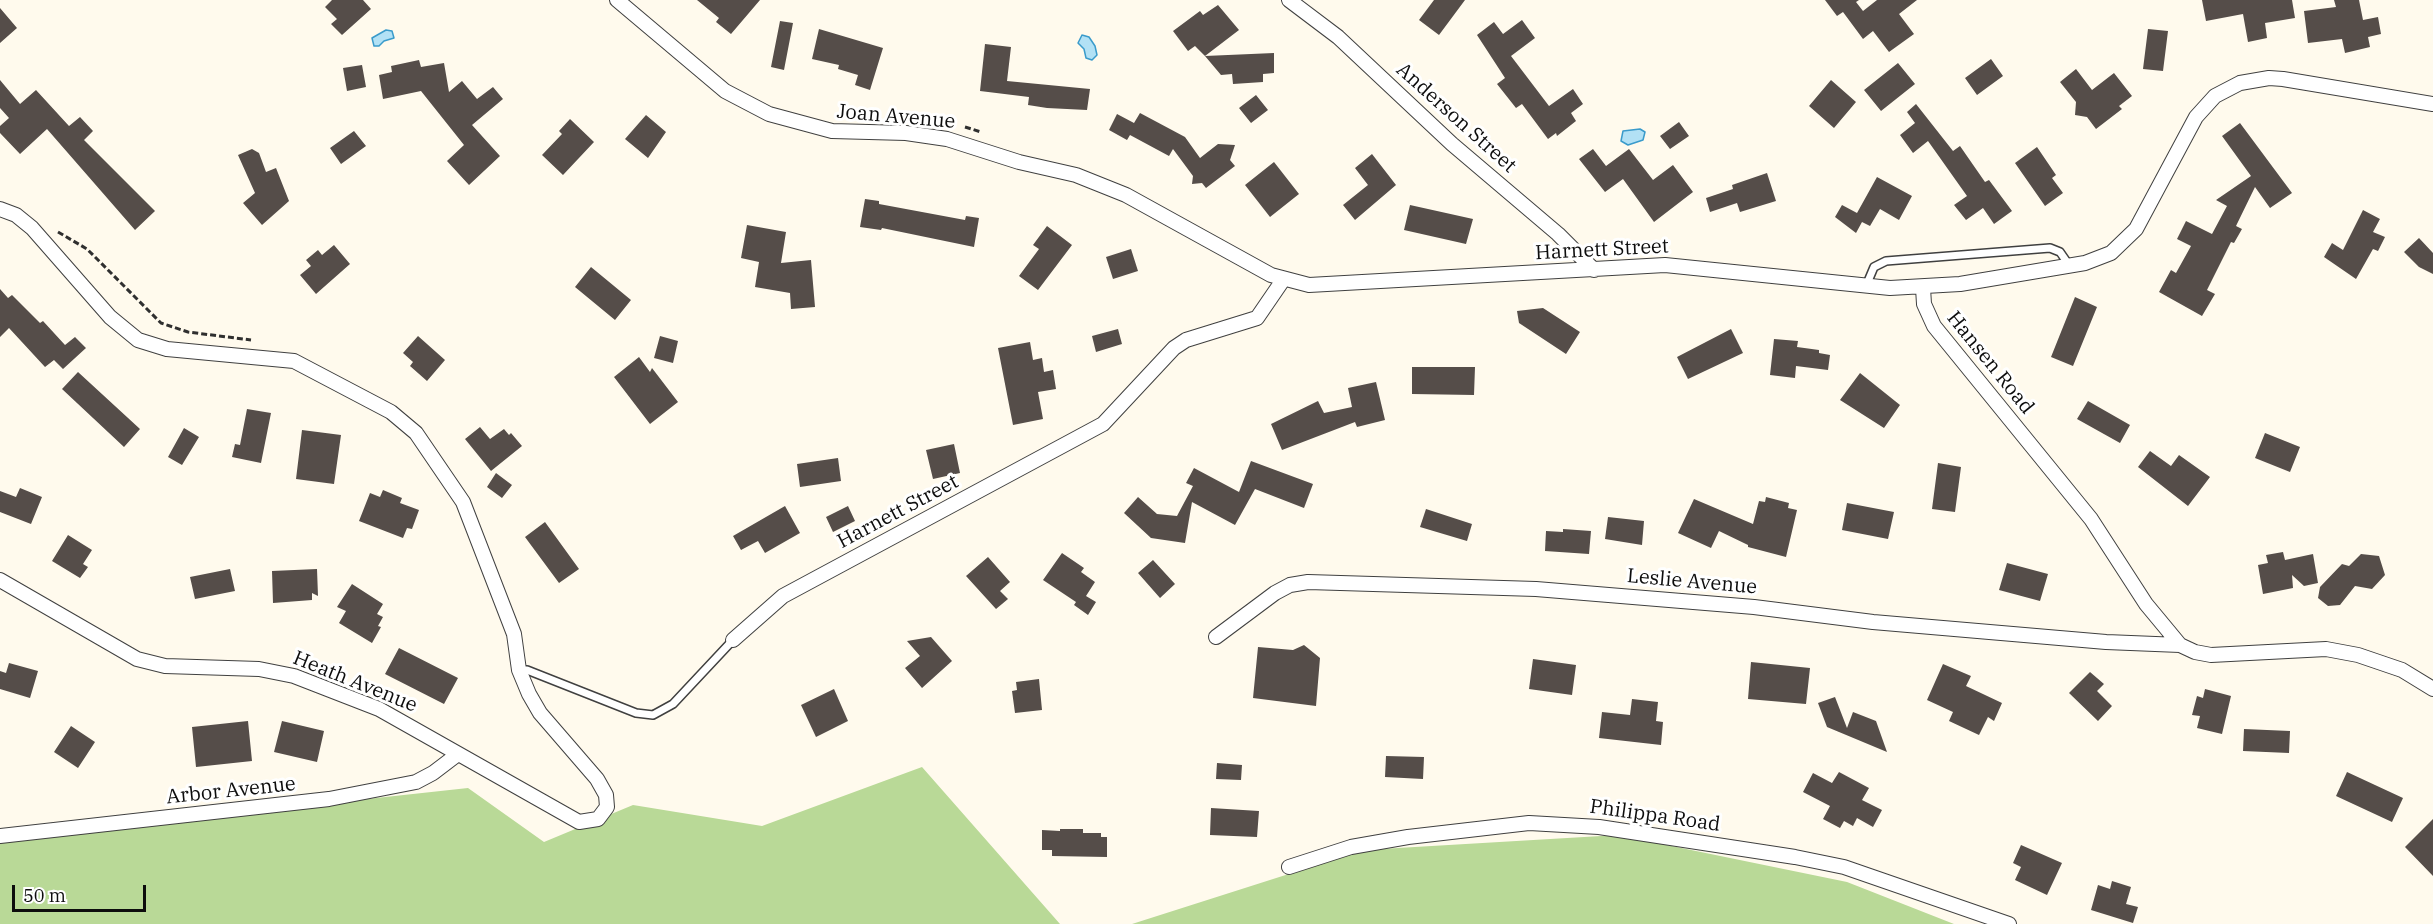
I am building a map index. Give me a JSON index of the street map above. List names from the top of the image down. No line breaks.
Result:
{"streets":{"street":["Joan Avenue","Anderson Street","Harnett Street","Hansen Road","Leslie Avenue","Heath Avenue","Arbor Avenue","Philippa Road"]},"crossings":[["Joan Avenue","Harnett Street"],["Anderson Street","Harnett Street"],["Harnett Street","Hansen Road"],["Harnett Street","Heath Avenue"],["Hansen Road","Leslie Avenue"],["Heath Avenue","Arbor Avenue"]],"scale_bar":"50 m"}
